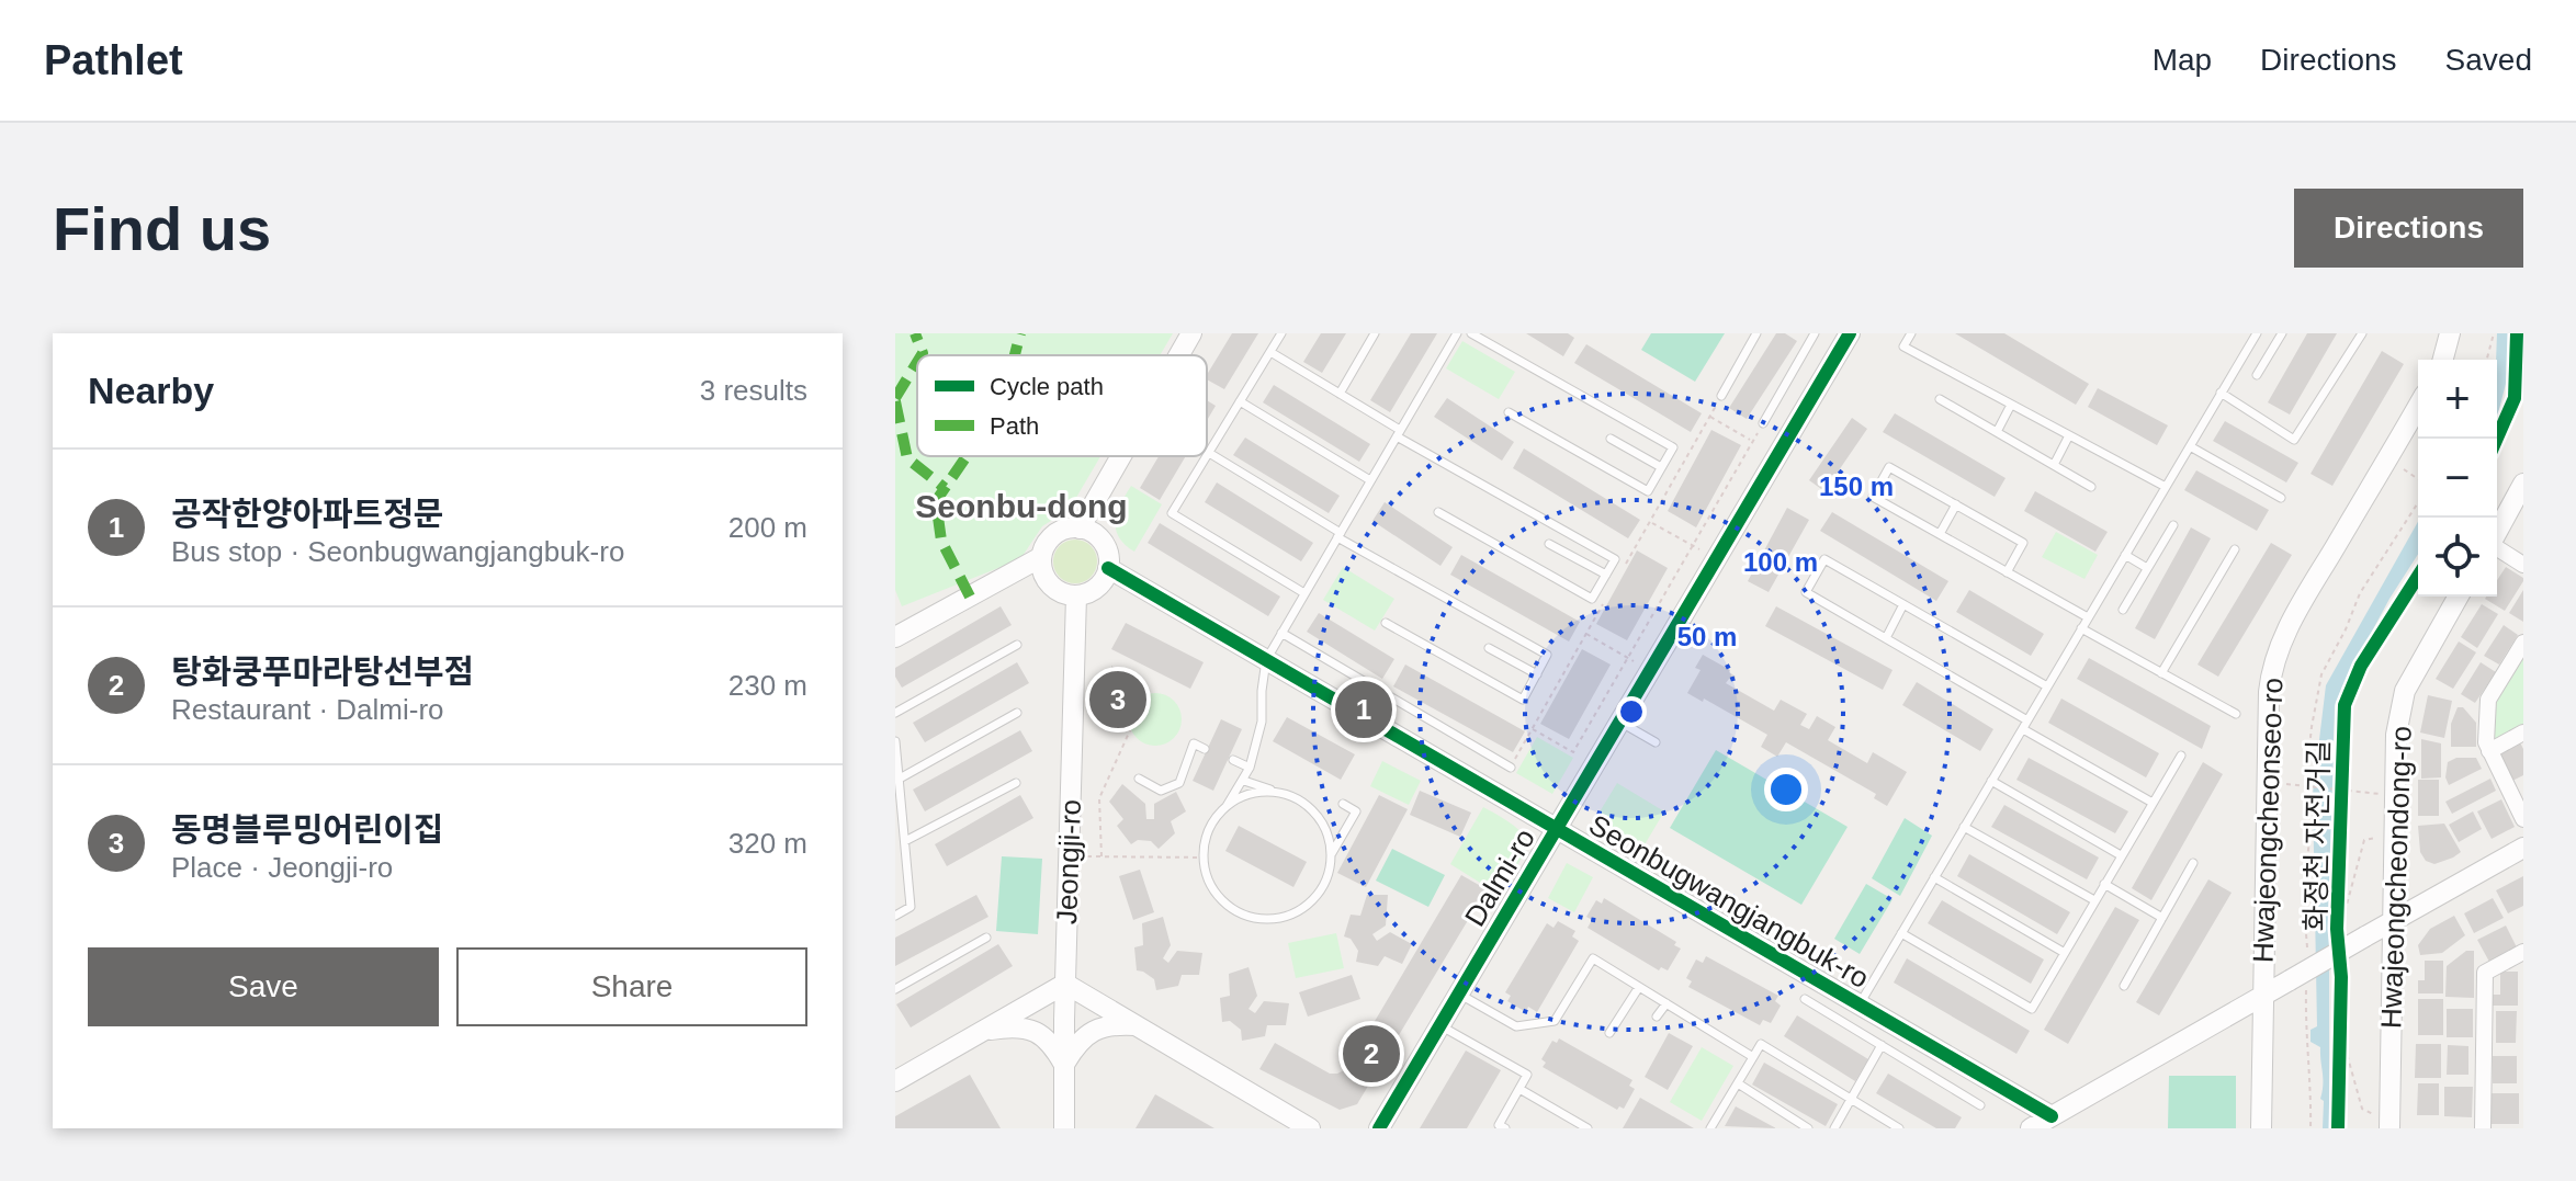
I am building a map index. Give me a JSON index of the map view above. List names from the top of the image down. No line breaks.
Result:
{"streets":{"street":["Hwajeongcheonseo-ro","Jeongji-ro","Dalmi-ro","Hwajeongcheondong-ro","Seonbugwangjangbuk-ro"],"cycle path":["화정천 자전거길"]},"crossings":[["Jeongji-ro","Seonbugwangjangbuk-ro"],["Dalmi-ro","Seonbugwangjangbuk-ro"]],"districts":["Seonbu-dong"],"legend":["Cycle path","Path"],"page":{"header":"Pathlet","nav":["Map","Directions","Saved"],"buttons":["Directions",["Save","Share"]],"title":"Find us","heading":["Nearby","3 results"],"map_buttons":["+","−"],"list":[{"mark":"1","name":"공작한양아파트정문","note":"Bus stop · Seonbugwangjangbuk-ro","value":"200 m"},{"mark":"2","name":"탕화쿵푸마라탕선부점","note":"Restaurant · Dalmi-ro","value":"230 m"},{"mark":"3","name":"동명블루밍어린이집","note":"Place · Jeongji-ro","value":"320 m"}],"pins":["3","1","2"]},"rings":["150 m","100 m","50 m"]}
